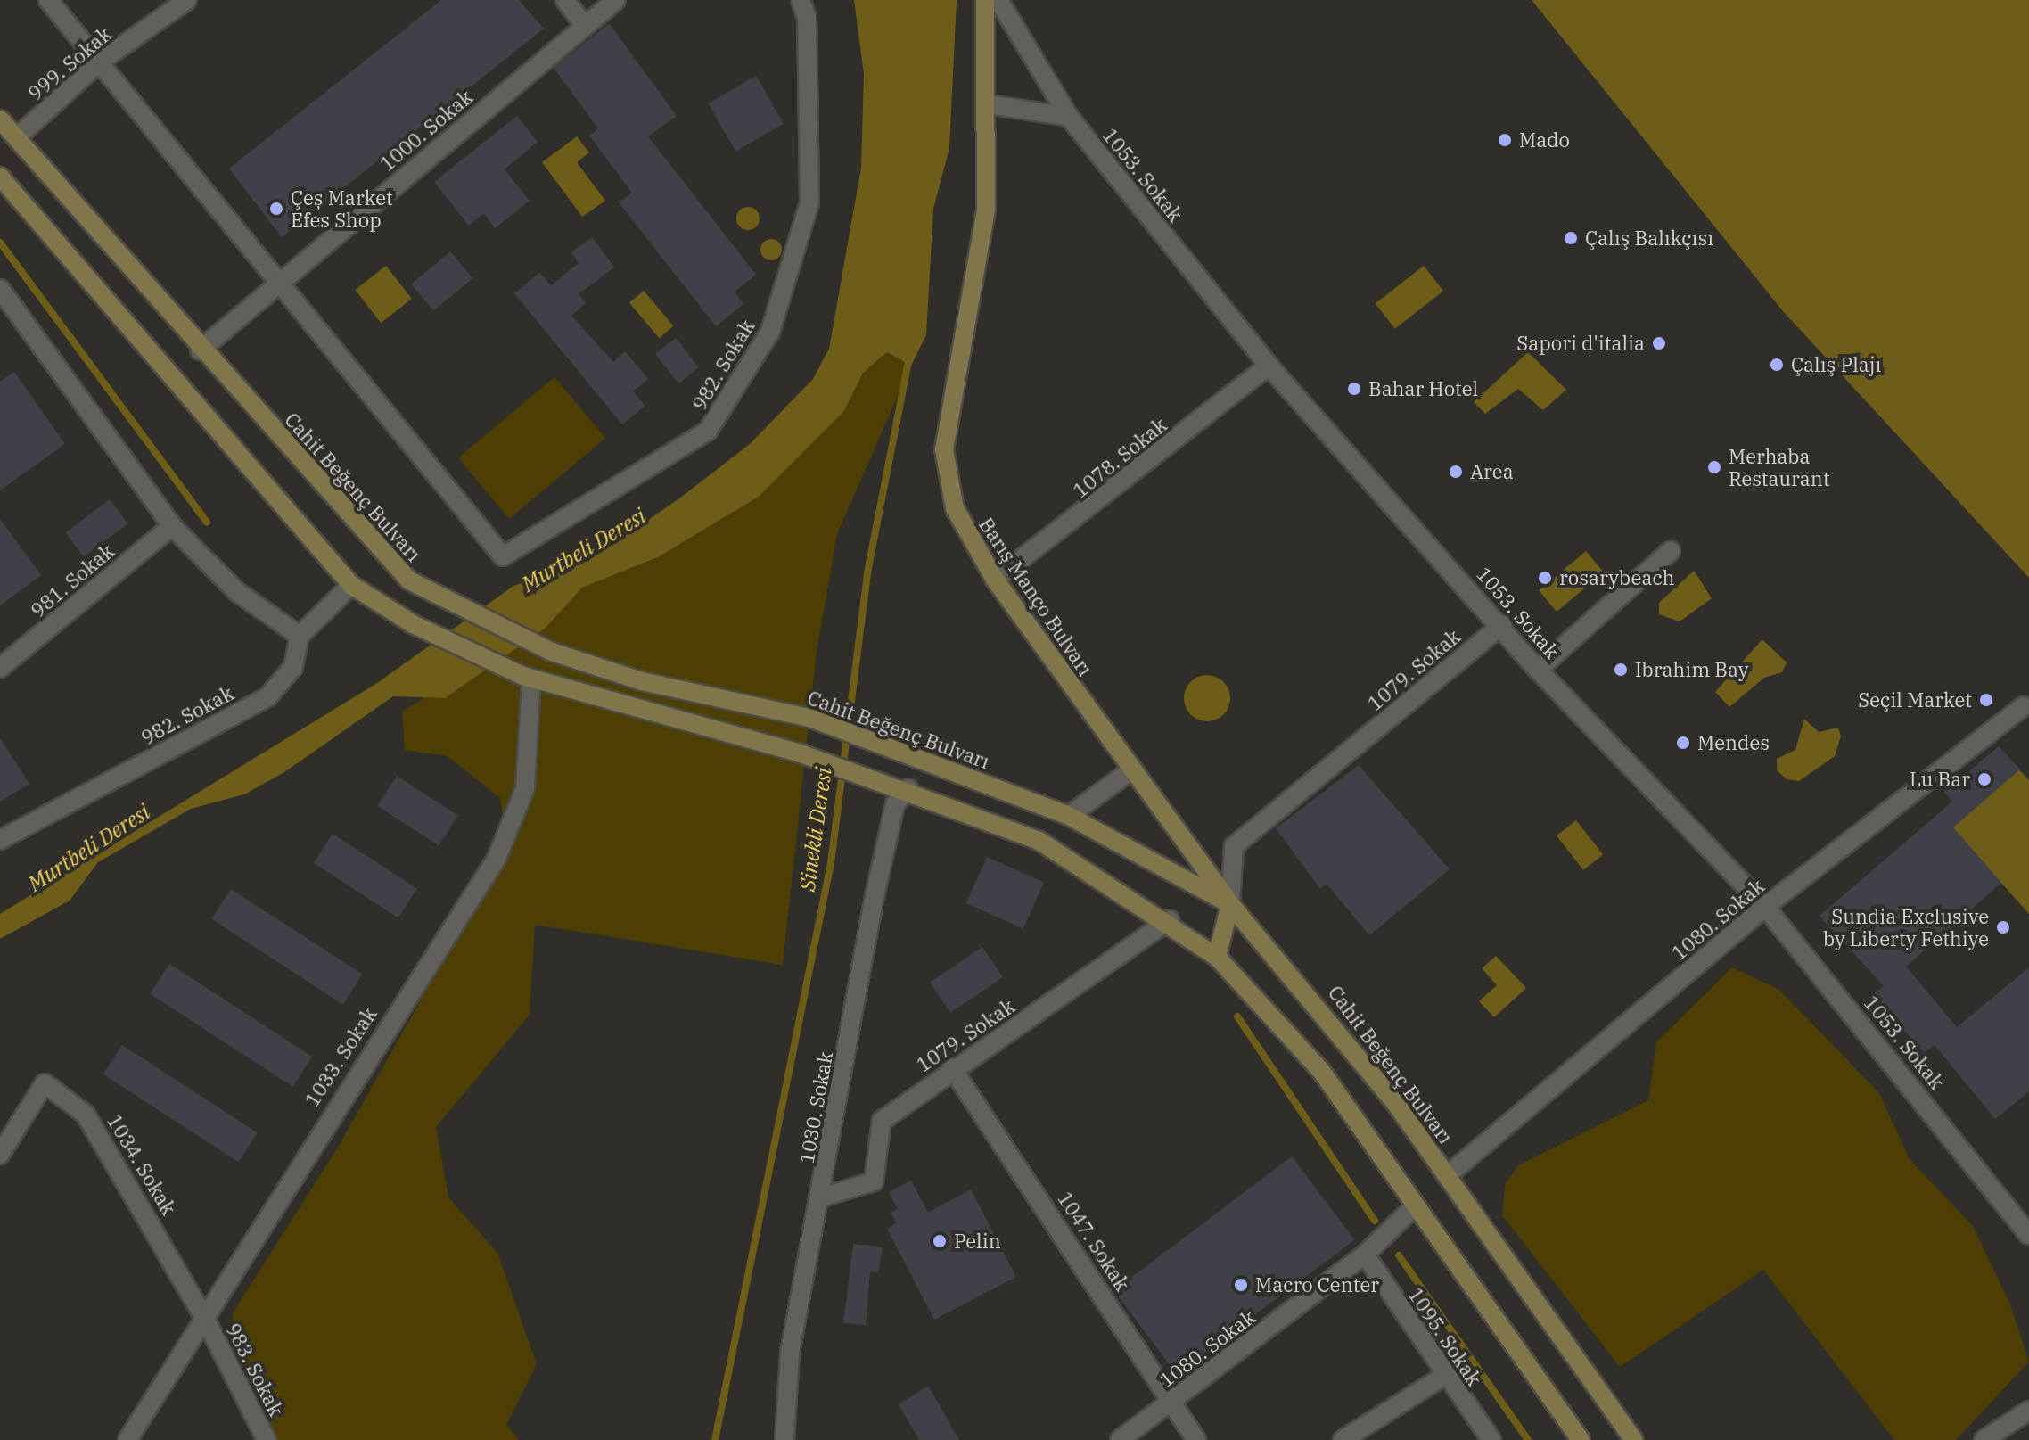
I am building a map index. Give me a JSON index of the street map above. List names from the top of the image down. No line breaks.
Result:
{"streets":{"main road":["Cahit Beğenç Bulvarı","Barış Manço Bulvarı"],"street":["999. Sokak","1000. Sokak","1053. Sokak","982. Sokak","1078. Sokak","981. Sokak","1079. Sokak","1080. Sokak","1033. Sokak","1030. Sokak","1034. Sokak","1047. Sokak","1095. Sokak","983. Sokak"]},"crossings":[["999. Sokak","Cahit Beğenç Bulvarı"],["1000. Sokak","982. Sokak"],["1000. Sokak","Cahit Beğenç Bulvarı"],["1053. Sokak","1078. Sokak"],["1053. Sokak","1079. Sokak"],["1053. Sokak","1080. Sokak"],["1078. Sokak","Barış Manço Bulvarı"],["Cahit Beğenç Bulvarı","Barış Manço Bulvarı"],["Cahit Beğenç Bulvarı","1079. Sokak"],["Cahit Beğenç Bulvarı","1080. Sokak"],["Barış Manço Bulvarı","1079. Sokak"],["1079. Sokak","1030. Sokak"],["1079. Sokak","1047. Sokak"],["1080. Sokak","1047. Sokak"],["1080. Sokak","1095. Sokak"],["1033. Sokak","1034. Sokak"],["1033. Sokak","983. Sokak"],["1034. Sokak","983. Sokak"]],"water":["Murtbeli Deresi","Sinekli Deresi"],"places":["Mado","Çeș Market Efes Shop","Çalış Balıkçısı","Sapori d'italia","Çalış Plajı","Bahar Hotel","Merhaba Restaurant","Area","rosarybeach","Ibrahim Bay","Seçil Market","Mendes","Lu Bar","Sundia Exclusive by Liberty Fethiye","Pelin","Macro Center"]}
